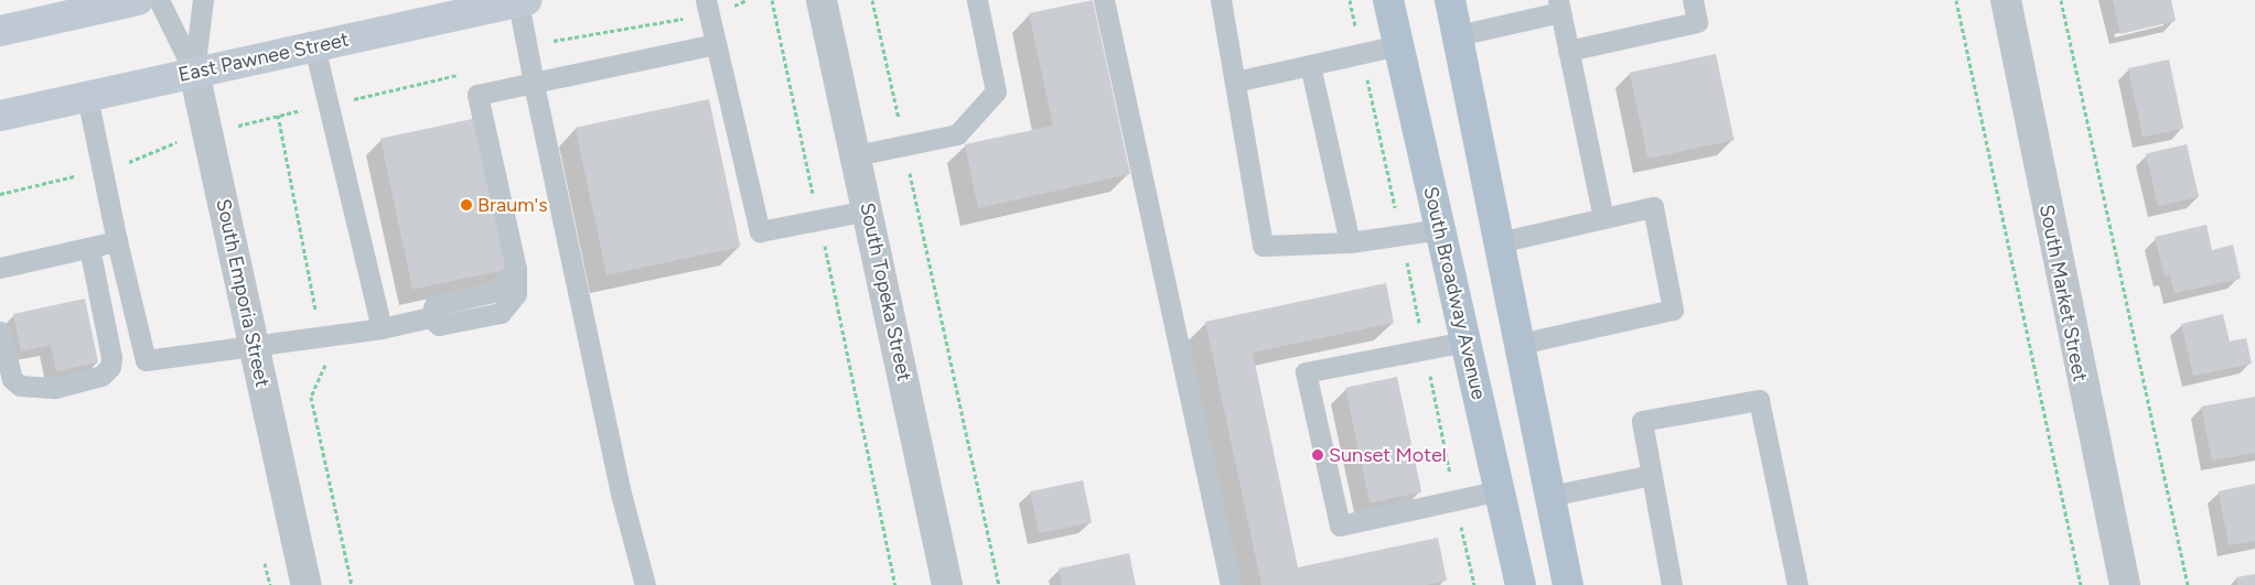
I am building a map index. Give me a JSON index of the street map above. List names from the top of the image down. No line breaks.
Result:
{"streets":{"main road":["East Pawnee Street","South Broadway Avenue"],"street":["South Topeka Street","South Emporia Street","South Market Street"]},"crossings":[["East Pawnee Street","South Emporia Street"]],"places":["Braum's","Sunset Motel"]}
